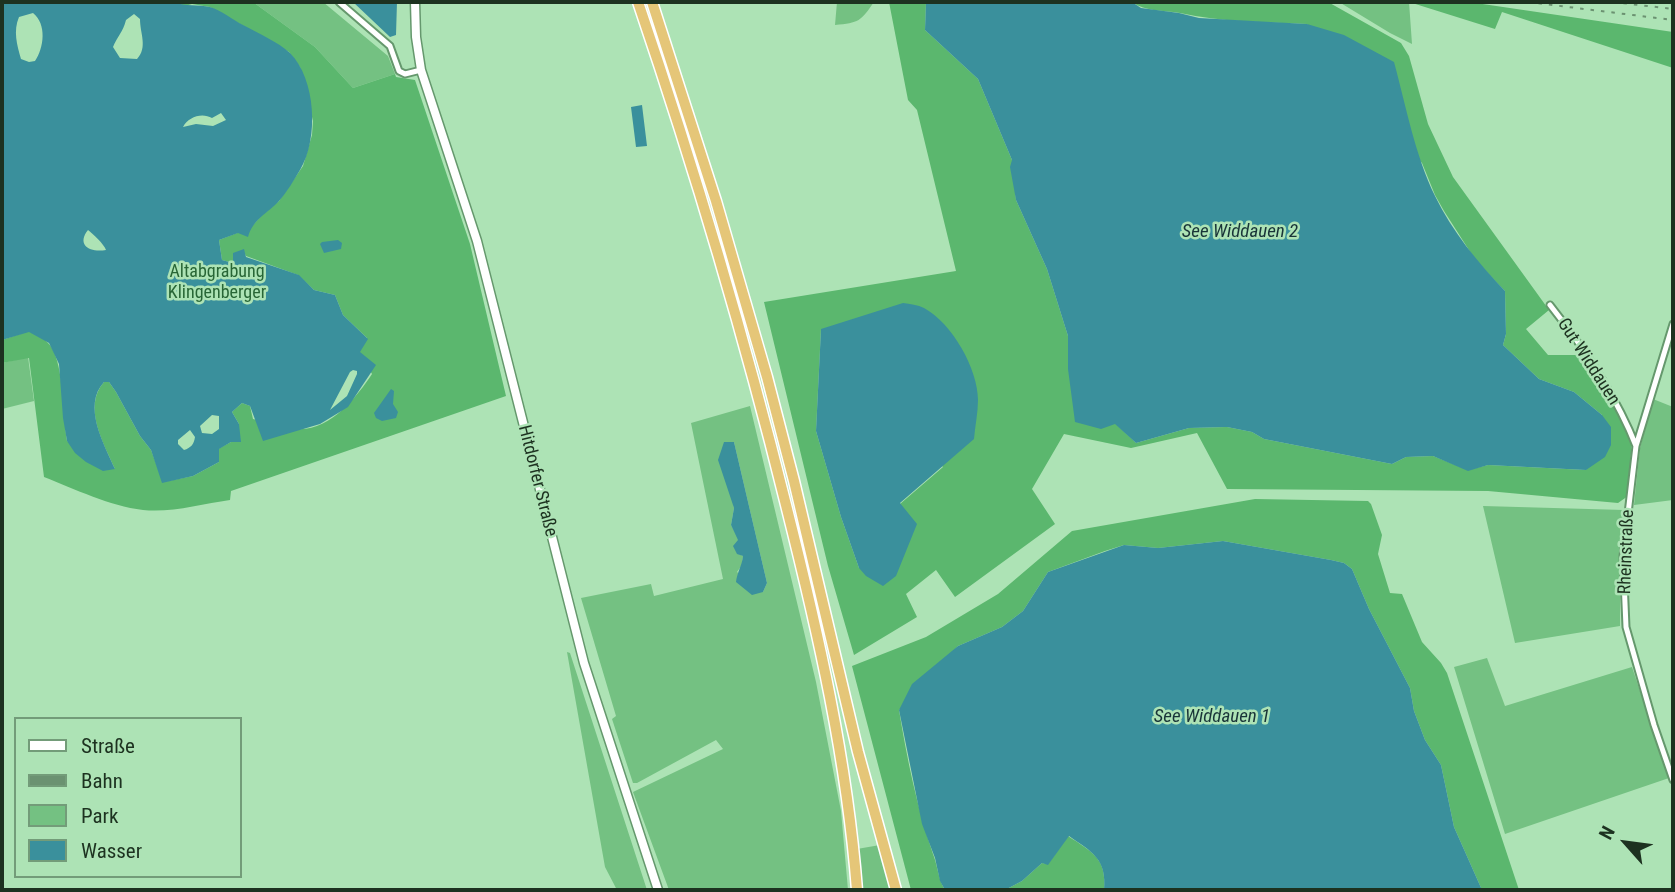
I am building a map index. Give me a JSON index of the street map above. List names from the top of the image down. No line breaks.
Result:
{"streets":{"main road":["Hitdorfer Straße"],"street":["Gut Widdauen","Rheinstraße"]},"crossings":[["Gut Widdauen","Rheinstraße"]],"water":["See Widdauen 2","See Widdauen 1"],"parks":["Altabgrabung Klingenberger"],"legend":["Straße","Bahn","Park","Wasser"],"north":"top left"}
